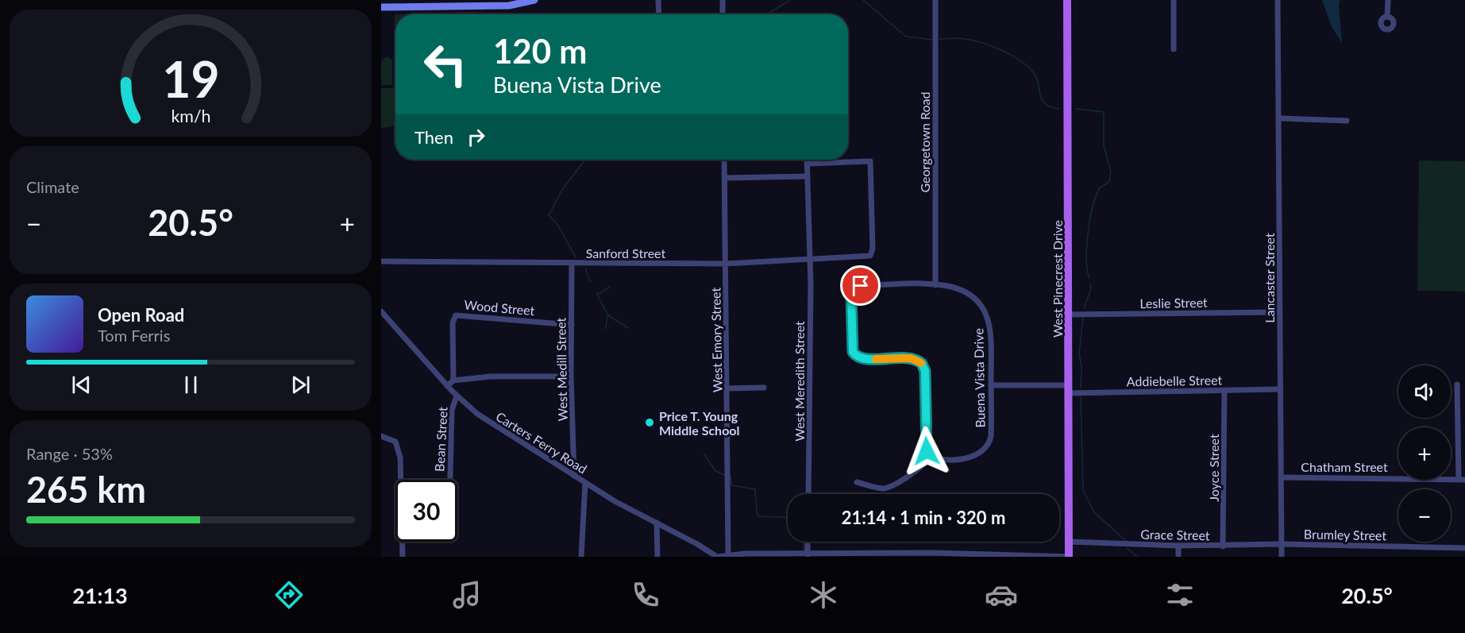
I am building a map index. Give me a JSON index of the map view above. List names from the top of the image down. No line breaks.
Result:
{"streets":{"main road":["West Pinecrest Drive"],"street":["Georgetown Road","Sanford Street","Lancaster Street","Leslie Street","Wood Street","West Emory Street","West Medill Street","Buena Vista Drive","Addiebelle Street","West Meredith Street","Bean Street","Carters Ferry Road","Chatham Street","Joyce Street","Grace Street","Brumley Street"]},"crossings":[["Georgetown Road","Buena Vista Drive"],["Sanford Street","West Emory Street"],["Sanford Street","West Medill Street"],["Sanford Street","West Meredith Street"],["Lancaster Street","Leslie Street"],["Lancaster Street","Addiebelle Street"],["Lancaster Street","Chatham Street"],["Lancaster Street","Grace Street"],["Lancaster Street","Brumley Street"],["West Pinecrest Drive","Leslie Street"],["West Pinecrest Drive","Addiebelle Street"],["West Pinecrest Drive","Grace Street"],["Wood Street","West Medill Street"],["West Medill Street","Carters Ferry Road"],["Buena Vista Drive","Addiebelle Street"],["Addiebelle Street","Joyce Street"],["Bean Street","Carters Ferry Road"],["Joyce Street","Grace Street"],["Grace Street","Brumley Street"]],"places":["Price T. Young Middle School"],"page":{"turn":["120 m","Buena Vista Drive"],"then":"Then","tile":["Climate",["Range · 53%","265 km"]],"heat":["−","20.5°","+"],"song":["Open Road","Tom Ferris"],"map_buttons":["+","−"],"limit":"30","trip":"21:14 · 1 min · 320 m","tabs":["21:13","20.5°"],"gauge":["19","km/h"]}}
